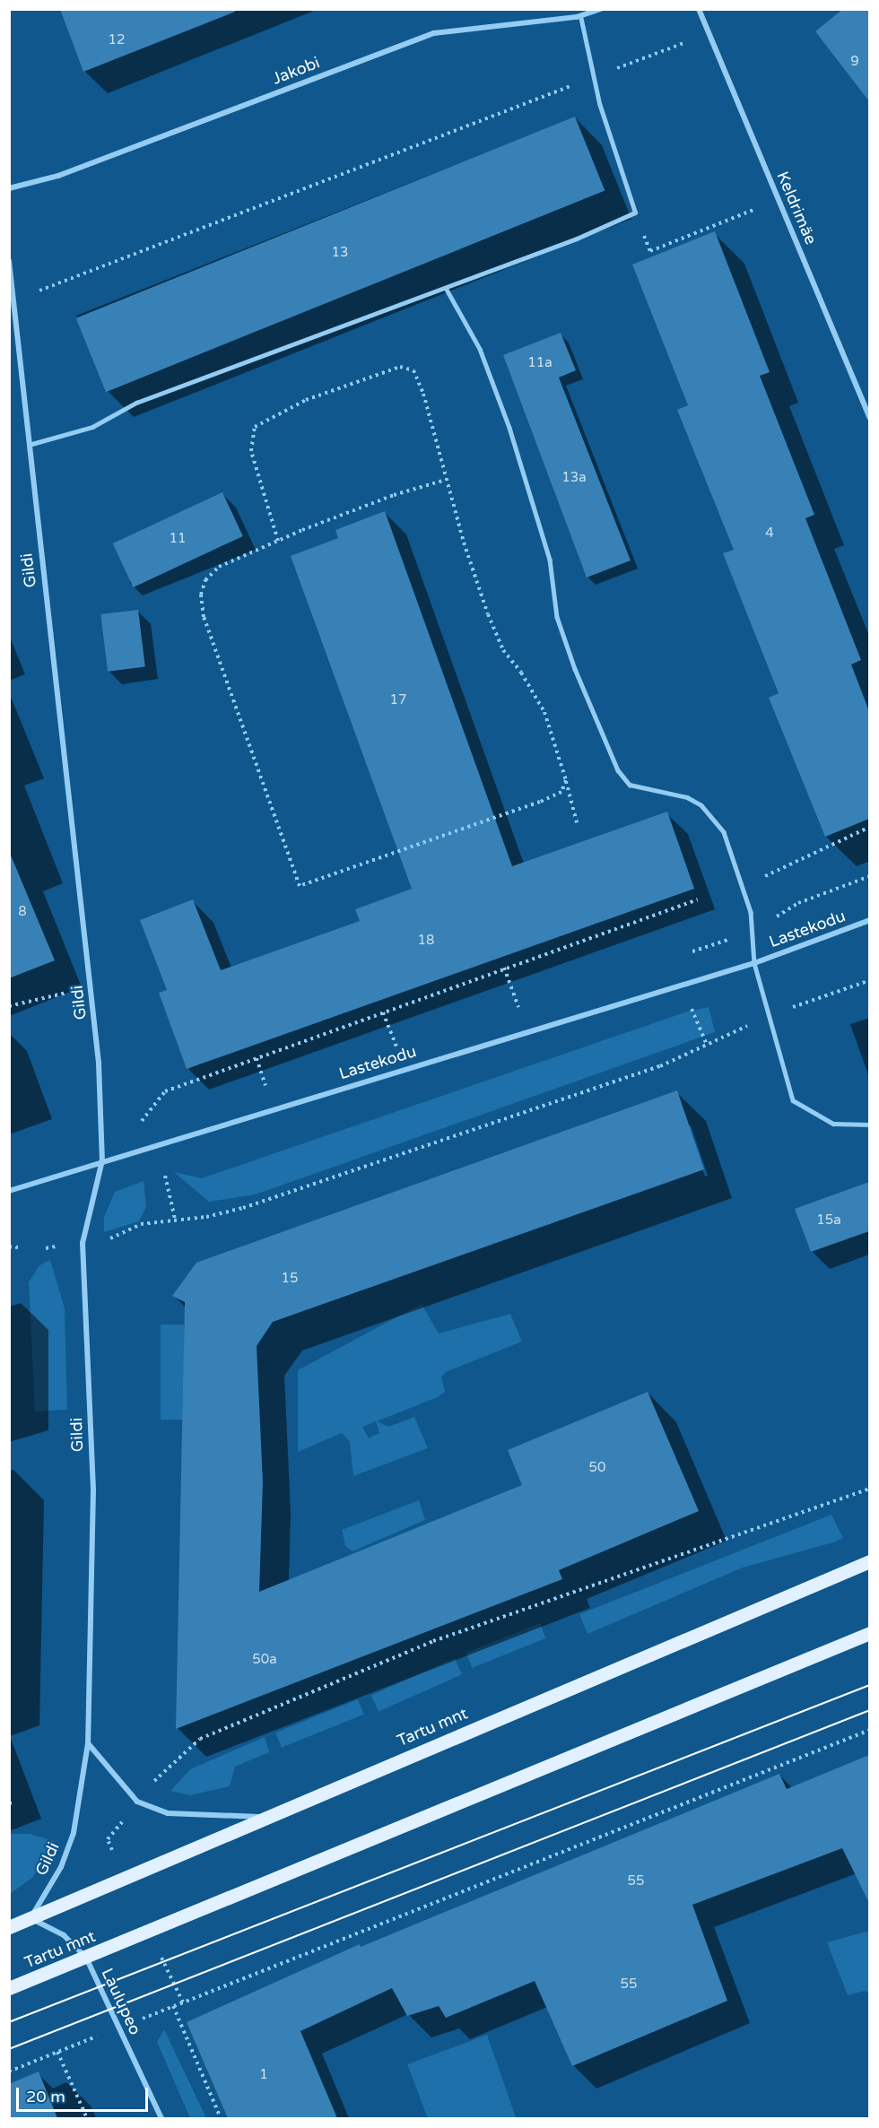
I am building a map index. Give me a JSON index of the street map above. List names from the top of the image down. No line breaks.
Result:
{"streets":{"main road":["Tartu mnt"],"street":["Jakobi","Keldrimäe","Gildi","Lastekodu","Laulupeo"]},"crossings":[["Gildi","Lastekodu"],["Gildi","Tartu mnt"],["Gildi","Laulupeo"],["Tartu mnt","Laulupeo"]],"house_numbers":["12","9","13","11a","13a","4","11","17","8","18","15a","15","50","50a","55","55","1"],"scale_bar":"20 m"}
